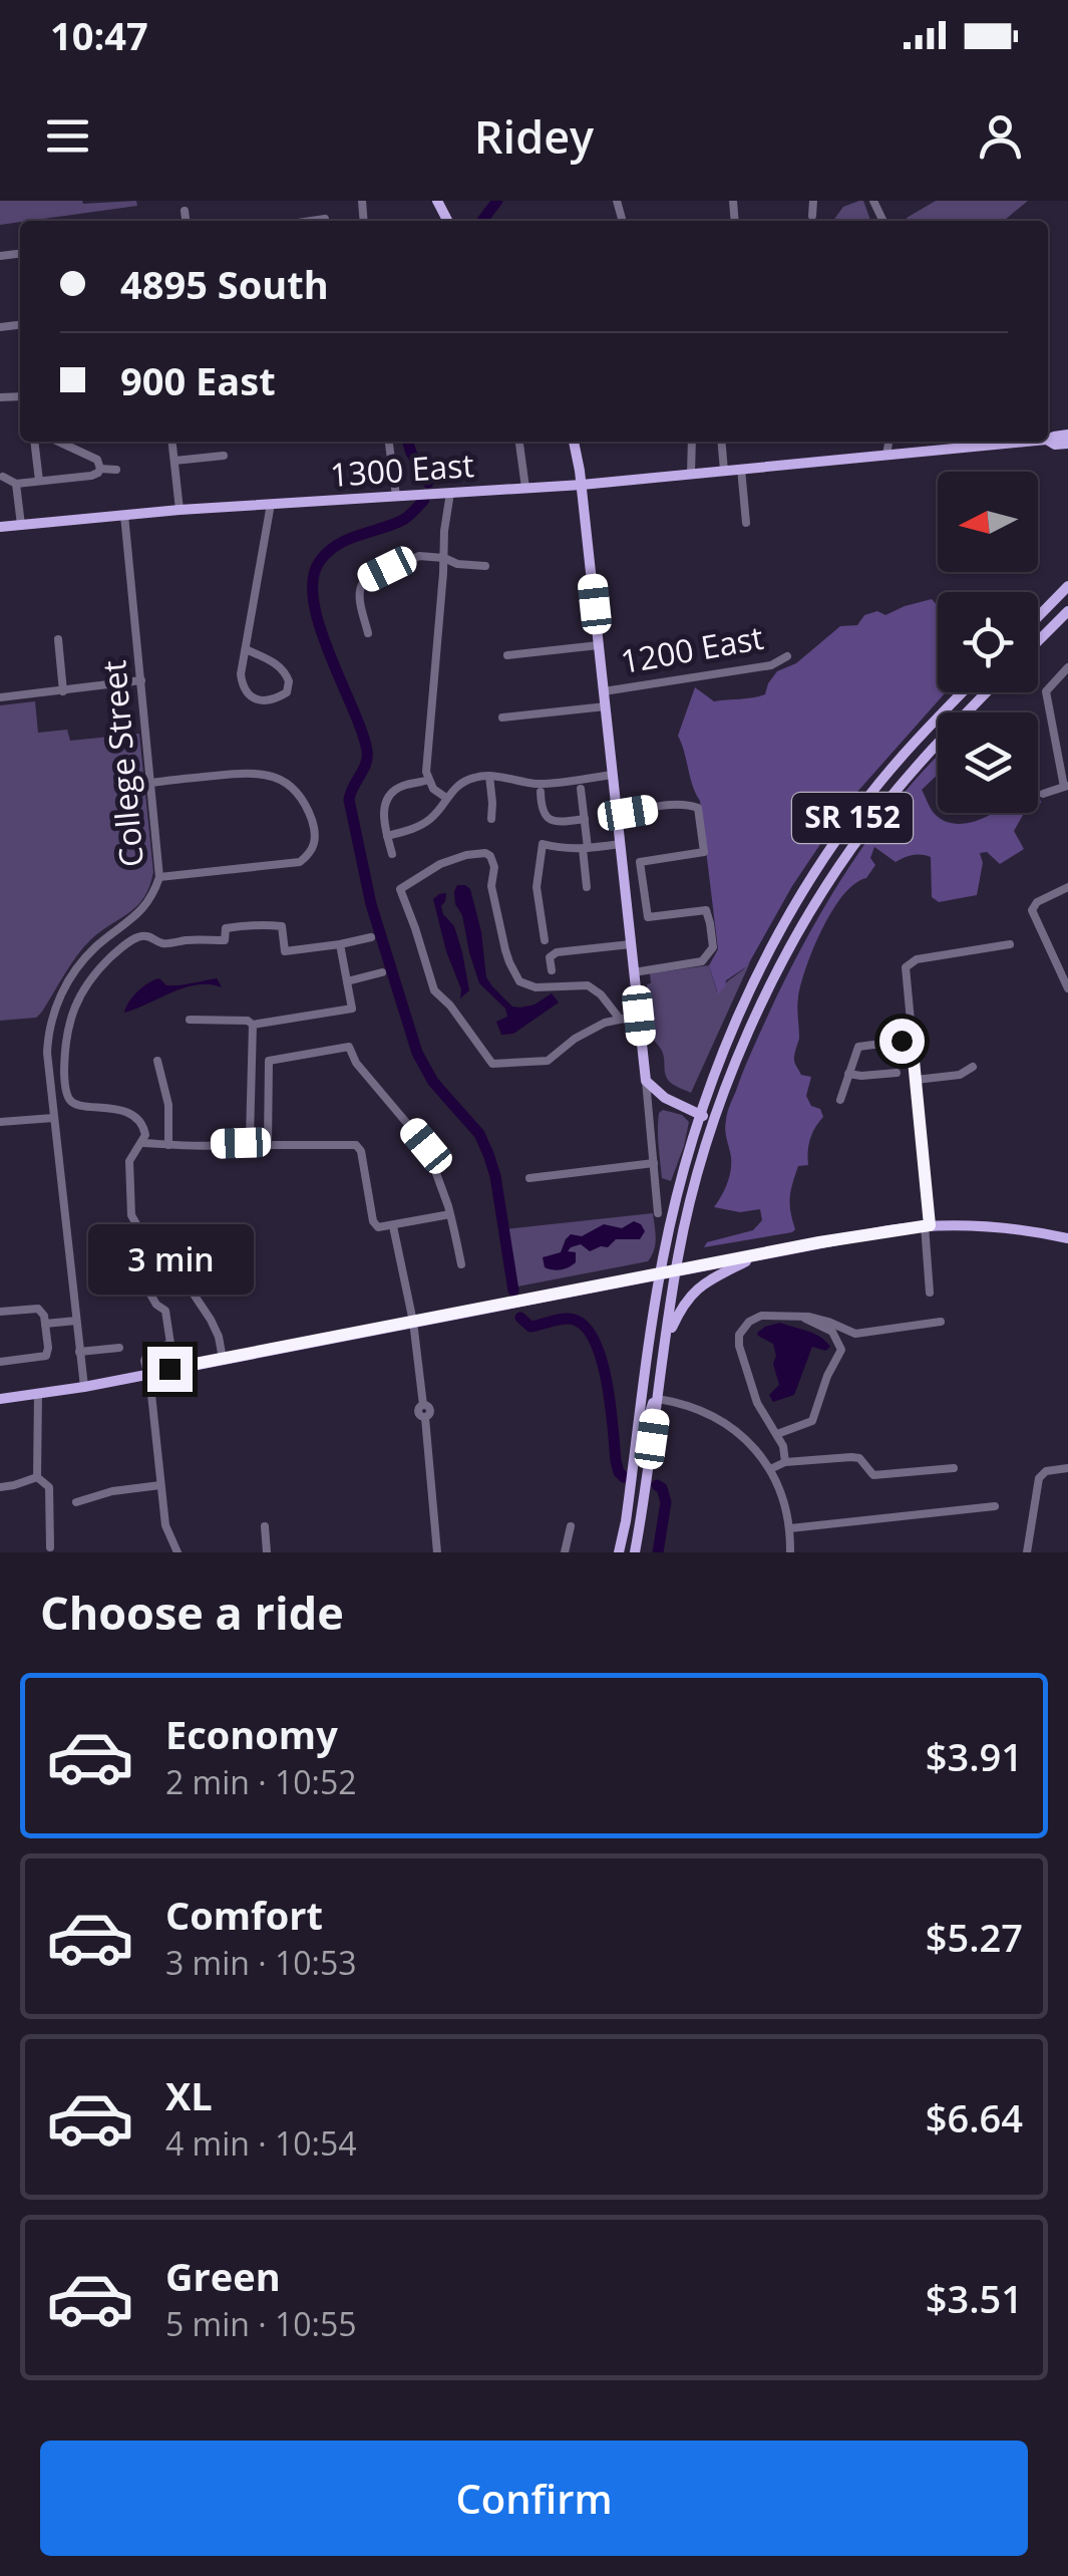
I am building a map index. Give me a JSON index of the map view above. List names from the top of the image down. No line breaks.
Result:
{"streets":{"main road":["1300 East","SR 152"],"street":["1200 East","College Street"]},"crossings":[["1300 East","College Street"]],"north":"left","page":{"status":"10:47","header":"Ridey","banner":["4895 South","900 East"],"bubble":"3 min","heading":"Choose a ride","list":[{"name":"Economy","note":"2 min · 10:52","value":"$3.91"},{"name":"Comfort","note":"3 min · 10:53","value":"$5.27"},{"name":"XL","note":"4 min · 10:54","value":"$6.64"},{"name":"Green","note":"5 min · 10:55","value":"$3.51"}],"buttons":"Confirm"}}
